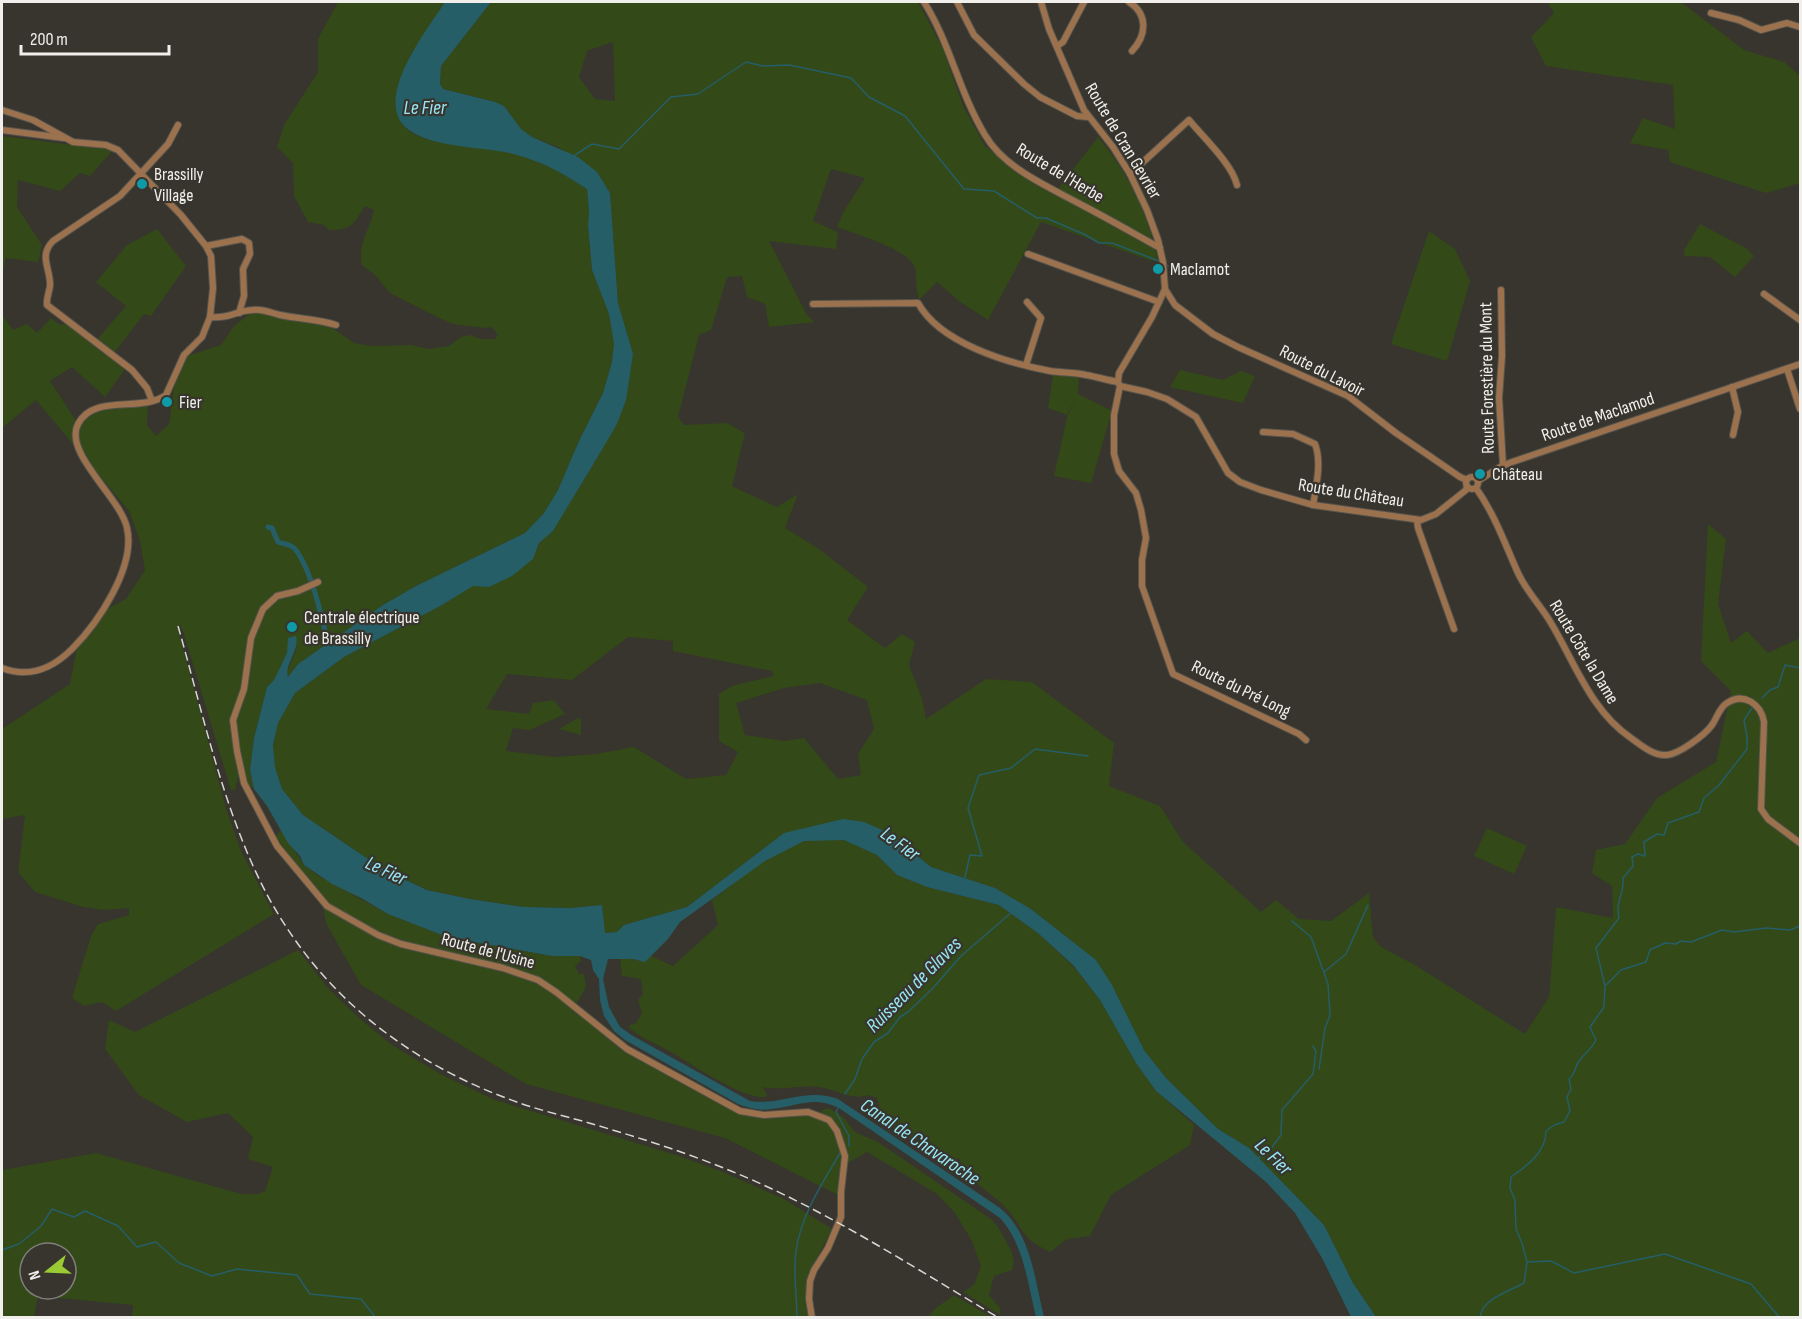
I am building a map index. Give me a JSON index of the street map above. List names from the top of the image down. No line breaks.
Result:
{"streets":{"street":["Route de Cran Gevrier","Route de l'Herbe","Route du Lavoir","Route Forestière du Mont","Route de Maclamod","Route du Château","Route Côte la Dame","Route du Pré Long","Route de l'Usine"]},"crossings":[["Route de Cran Gevrier","Route de l'Herbe"],["Route de Cran Gevrier","Route du Lavoir"],["Route du Lavoir","Route du Château"],["Route Forestière du Mont","Route de Maclamod"],["Route de Maclamod","Route Côte la Dame"],["Route du Château","Route du Pré Long"]],"water":["Le Fier","Ruisseau de Glaves","Canal de Chavaroche"],"places":["Brassilly Village","Maclamot","Fier","Château","Centrale électrique de Brassilly"],"scale_bar":"200 m","north":"left"}
